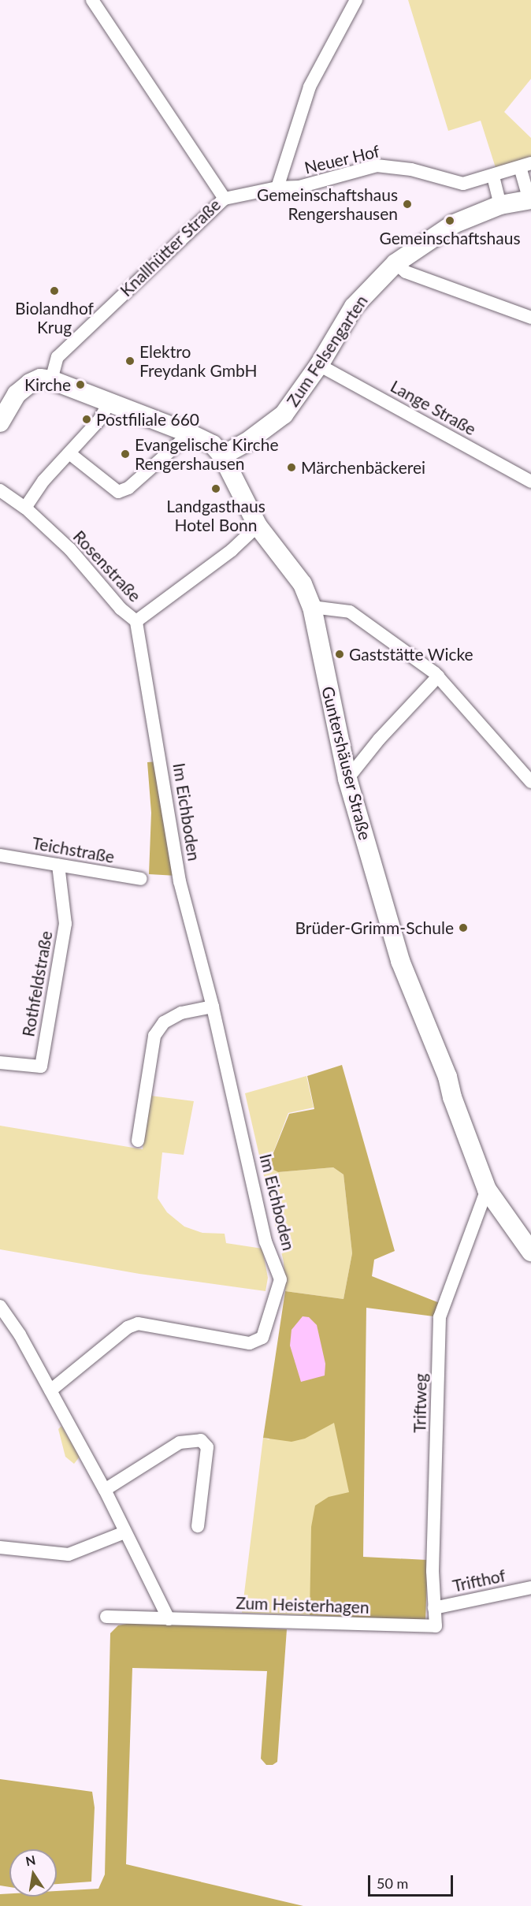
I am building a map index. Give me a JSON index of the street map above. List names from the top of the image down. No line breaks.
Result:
{"streets":{"street":["Neuer Hof","Knallhütter Straße","Zum Felsengarten","Lange Straße","Rosenstraße","Guntershäuser Straße","Im Eichboden","Teichstraße","Rothfeldstraße","Triftweg","Trifthof","Zum Heisterhagen"]},"crossings":[["Neuer Hof","Knallhütter Straße"],["Neuer Hof","Zum Felsengarten"],["Knallhütter Straße","Guntershäuser Straße"],["Zum Felsengarten","Lange Straße"],["Zum Felsengarten","Guntershäuser Straße"],["Rosenstraße","Guntershäuser Straße"],["Rosenstraße","Im Eichboden"],["Guntershäuser Straße","Triftweg"],["Teichstraße","Rothfeldstraße"],["Triftweg","Trifthof"],["Triftweg","Zum Heisterhagen"]],"places":["Gemeinschaftshaus Rengershausen","Gemeinschaftshaus","Biolandhof Krug","Elektro Freydank GmbH","Kirche","Postfiliale 660","Evangelische Kirche Rengershausen","Märchenbäckerei","Landgasthaus Hotel Bonn","Gaststätte Wicke","Brüder-Grimm-Schule"],"scale_bar":"50 m","north":"top"}
